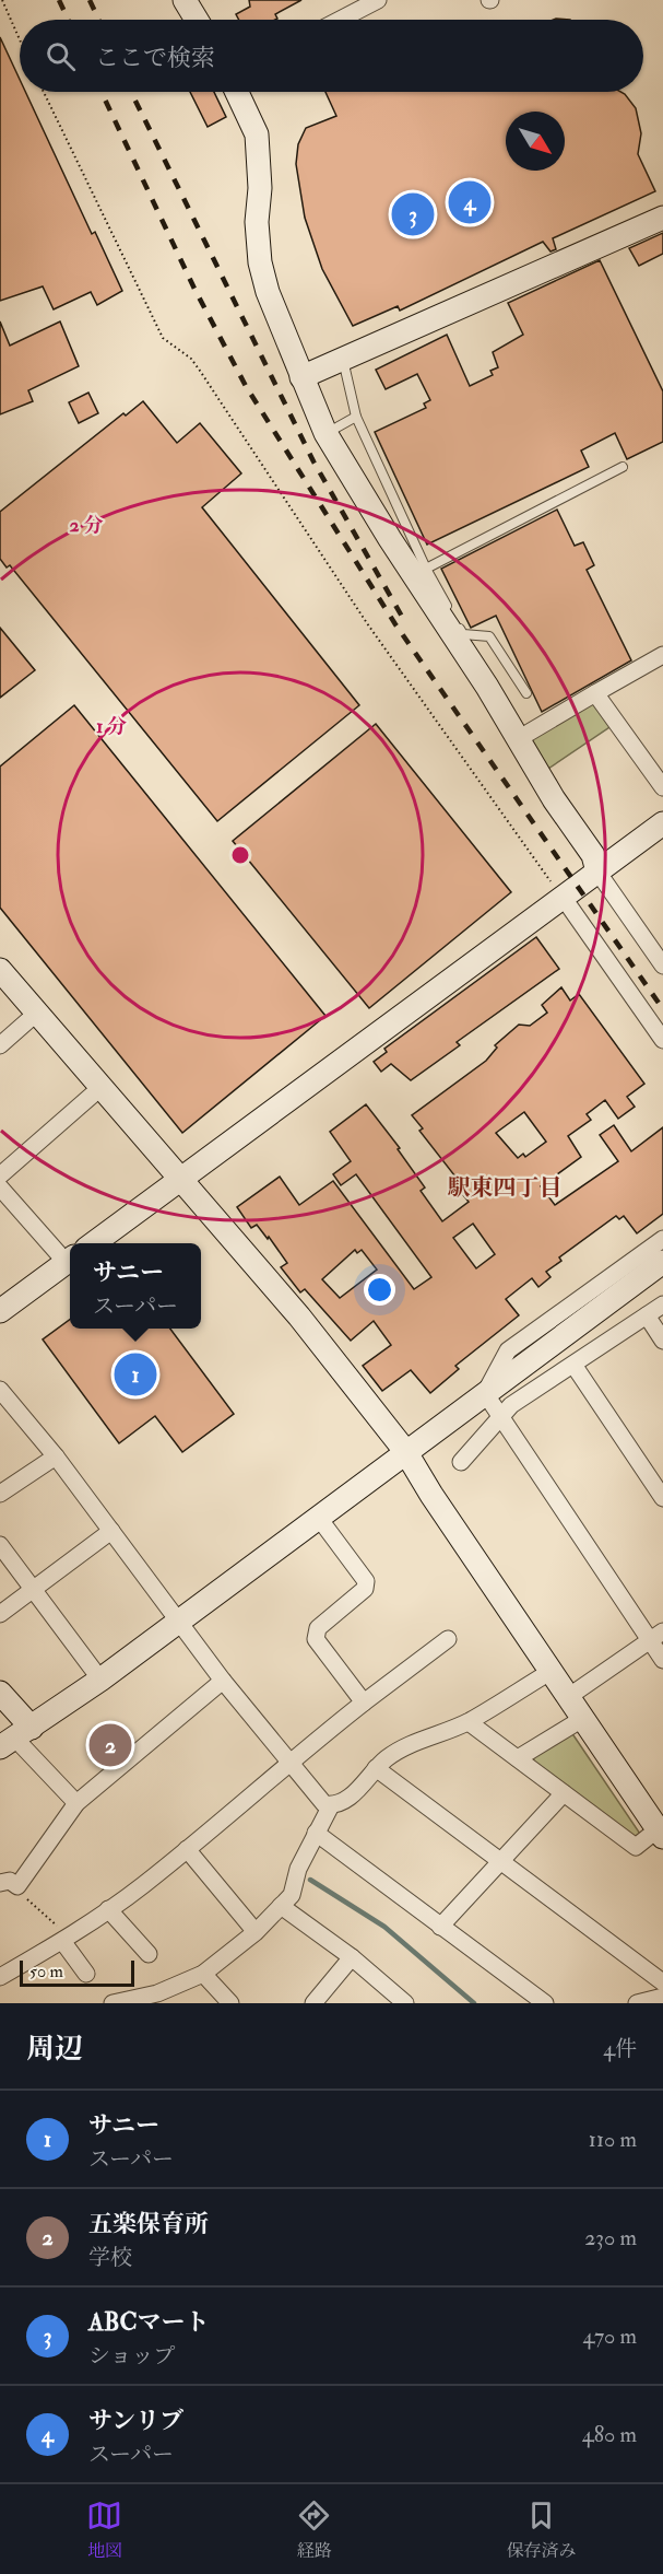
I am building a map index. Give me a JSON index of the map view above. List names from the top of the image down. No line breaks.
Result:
{"districts":["駅東四丁目"],"scale_bar":"50 m","north":"bottom right","page":{"search":"ここで検索","pins":["4","3","1","2"],"popup":["サニー","スーパー"],"scale":"50 m","heading":["周辺","4件"],"list":[{"mark":"1","name":"サニー","note":"スーパー","value":"110 m"},{"mark":"2","name":"五楽保育所","note":"学校","value":"230 m"},{"mark":"3","name":"ABCマート","note":"ショップ","value":"470 m"},{"mark":"4","name":"サンリブ","note":"スーパー","value":"480 m"}],"nav":["地図","経路","保存済み"]},"rings":["2 分","1 分"]}
